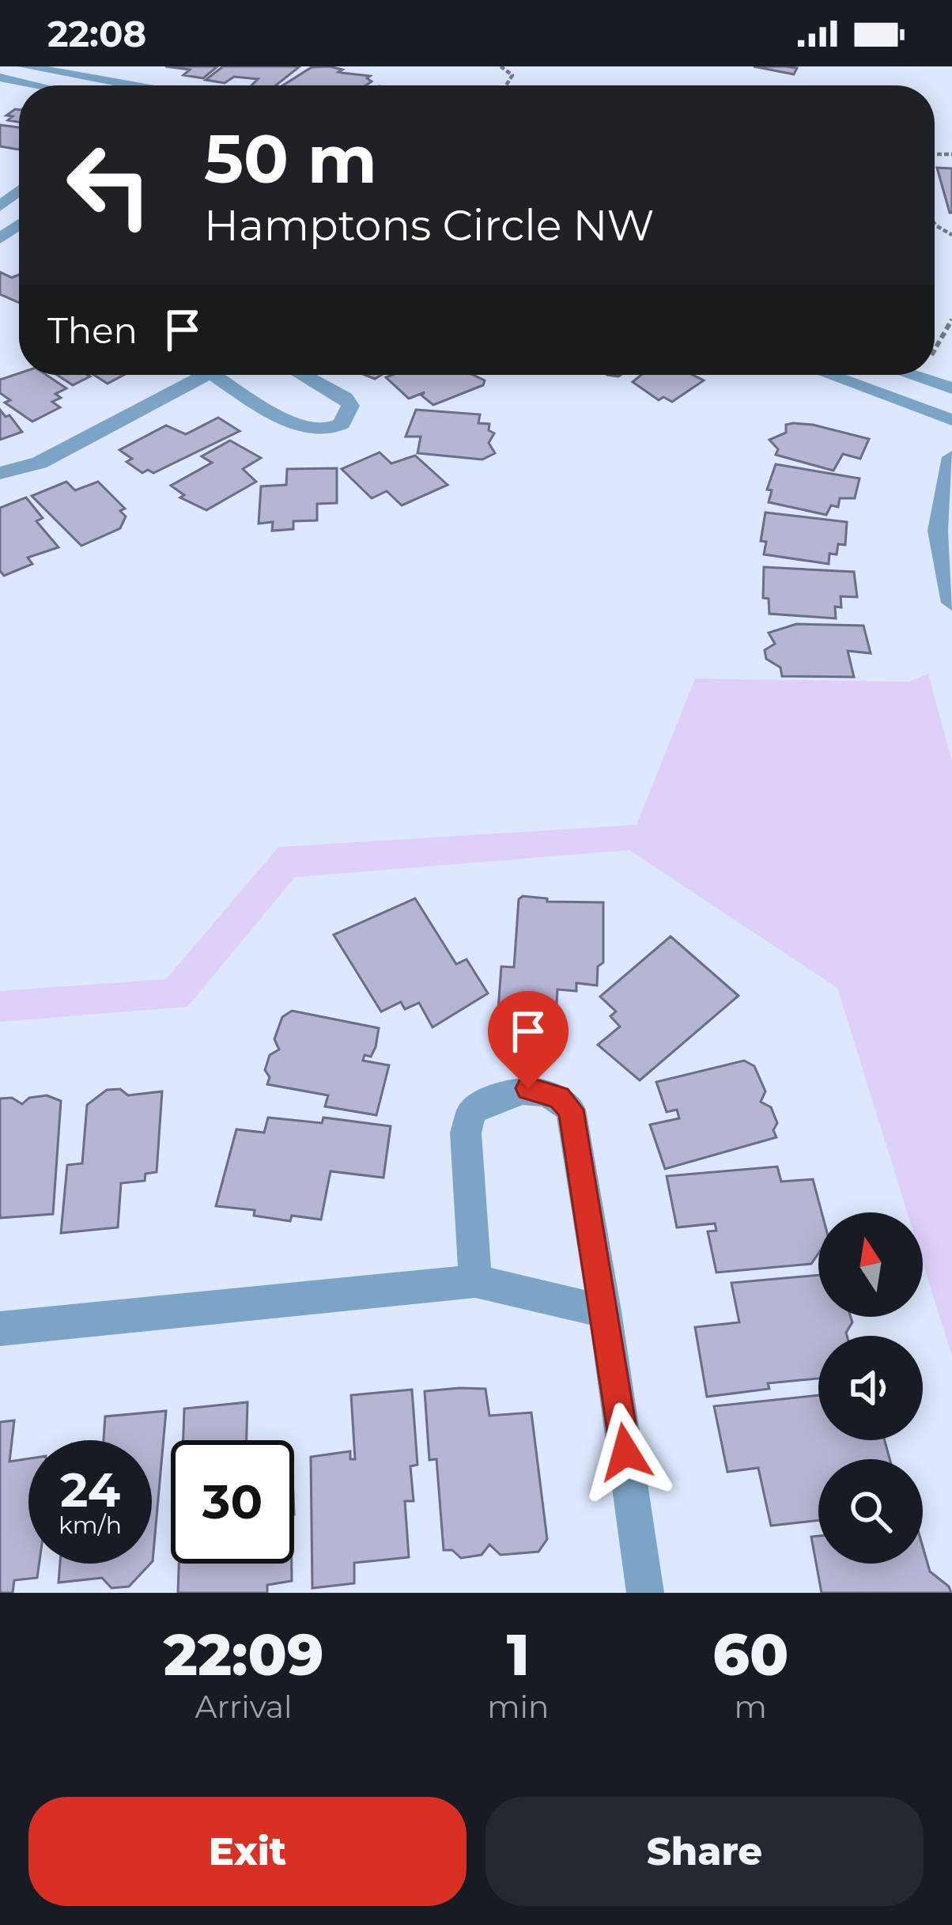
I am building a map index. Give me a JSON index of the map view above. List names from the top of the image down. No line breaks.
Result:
{"north":"top","page":{"status":"22:08","turn":["50 m","Hamptons Circle NW"],"then":"Then","speed":"24 km/h","limit":"30","eta":["22:09","Arrival","1","min","60","m"],"buttons":["Exit","Share"]}}
